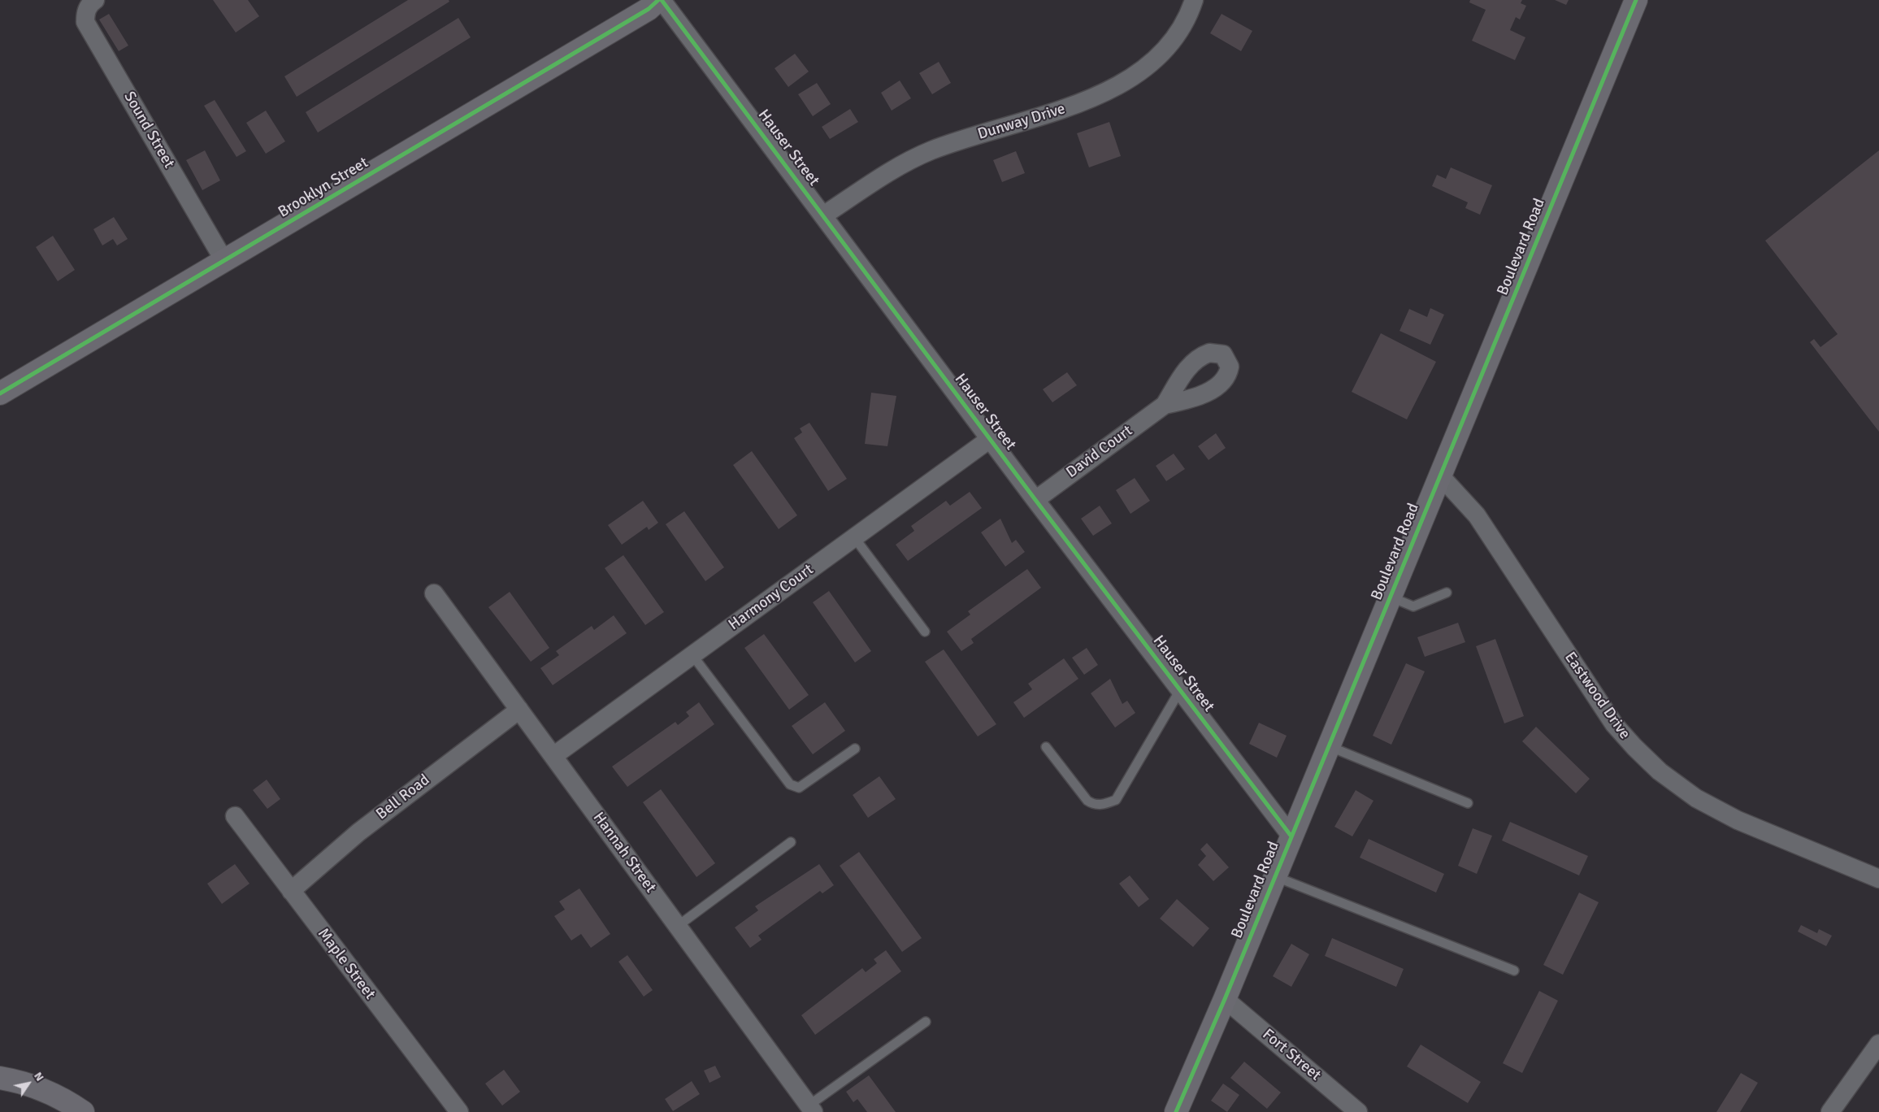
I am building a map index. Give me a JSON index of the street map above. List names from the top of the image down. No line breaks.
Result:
{"streets":{"street":["Dunway Drive","Sound Street","Hauser Street","Brooklyn Street","Boulevard Road","David Court","Harmony Court","Eastwood Drive","Bell Road","Hannah Street","Maple Street","Fort Street"]},"crossings":[["Dunway Drive","Hauser Street"],["Sound Street","Brooklyn Street"],["Hauser Street","Boulevard Road"],["Hauser Street","David Court"],["Hauser Street","Harmony Court"],["Boulevard Road","Eastwood Drive"],["Boulevard Road","Fort Street"],["Harmony Court","Hannah Street"],["Bell Road","Hannah Street"],["Bell Road","Maple Street"]],"north":"top right"}
